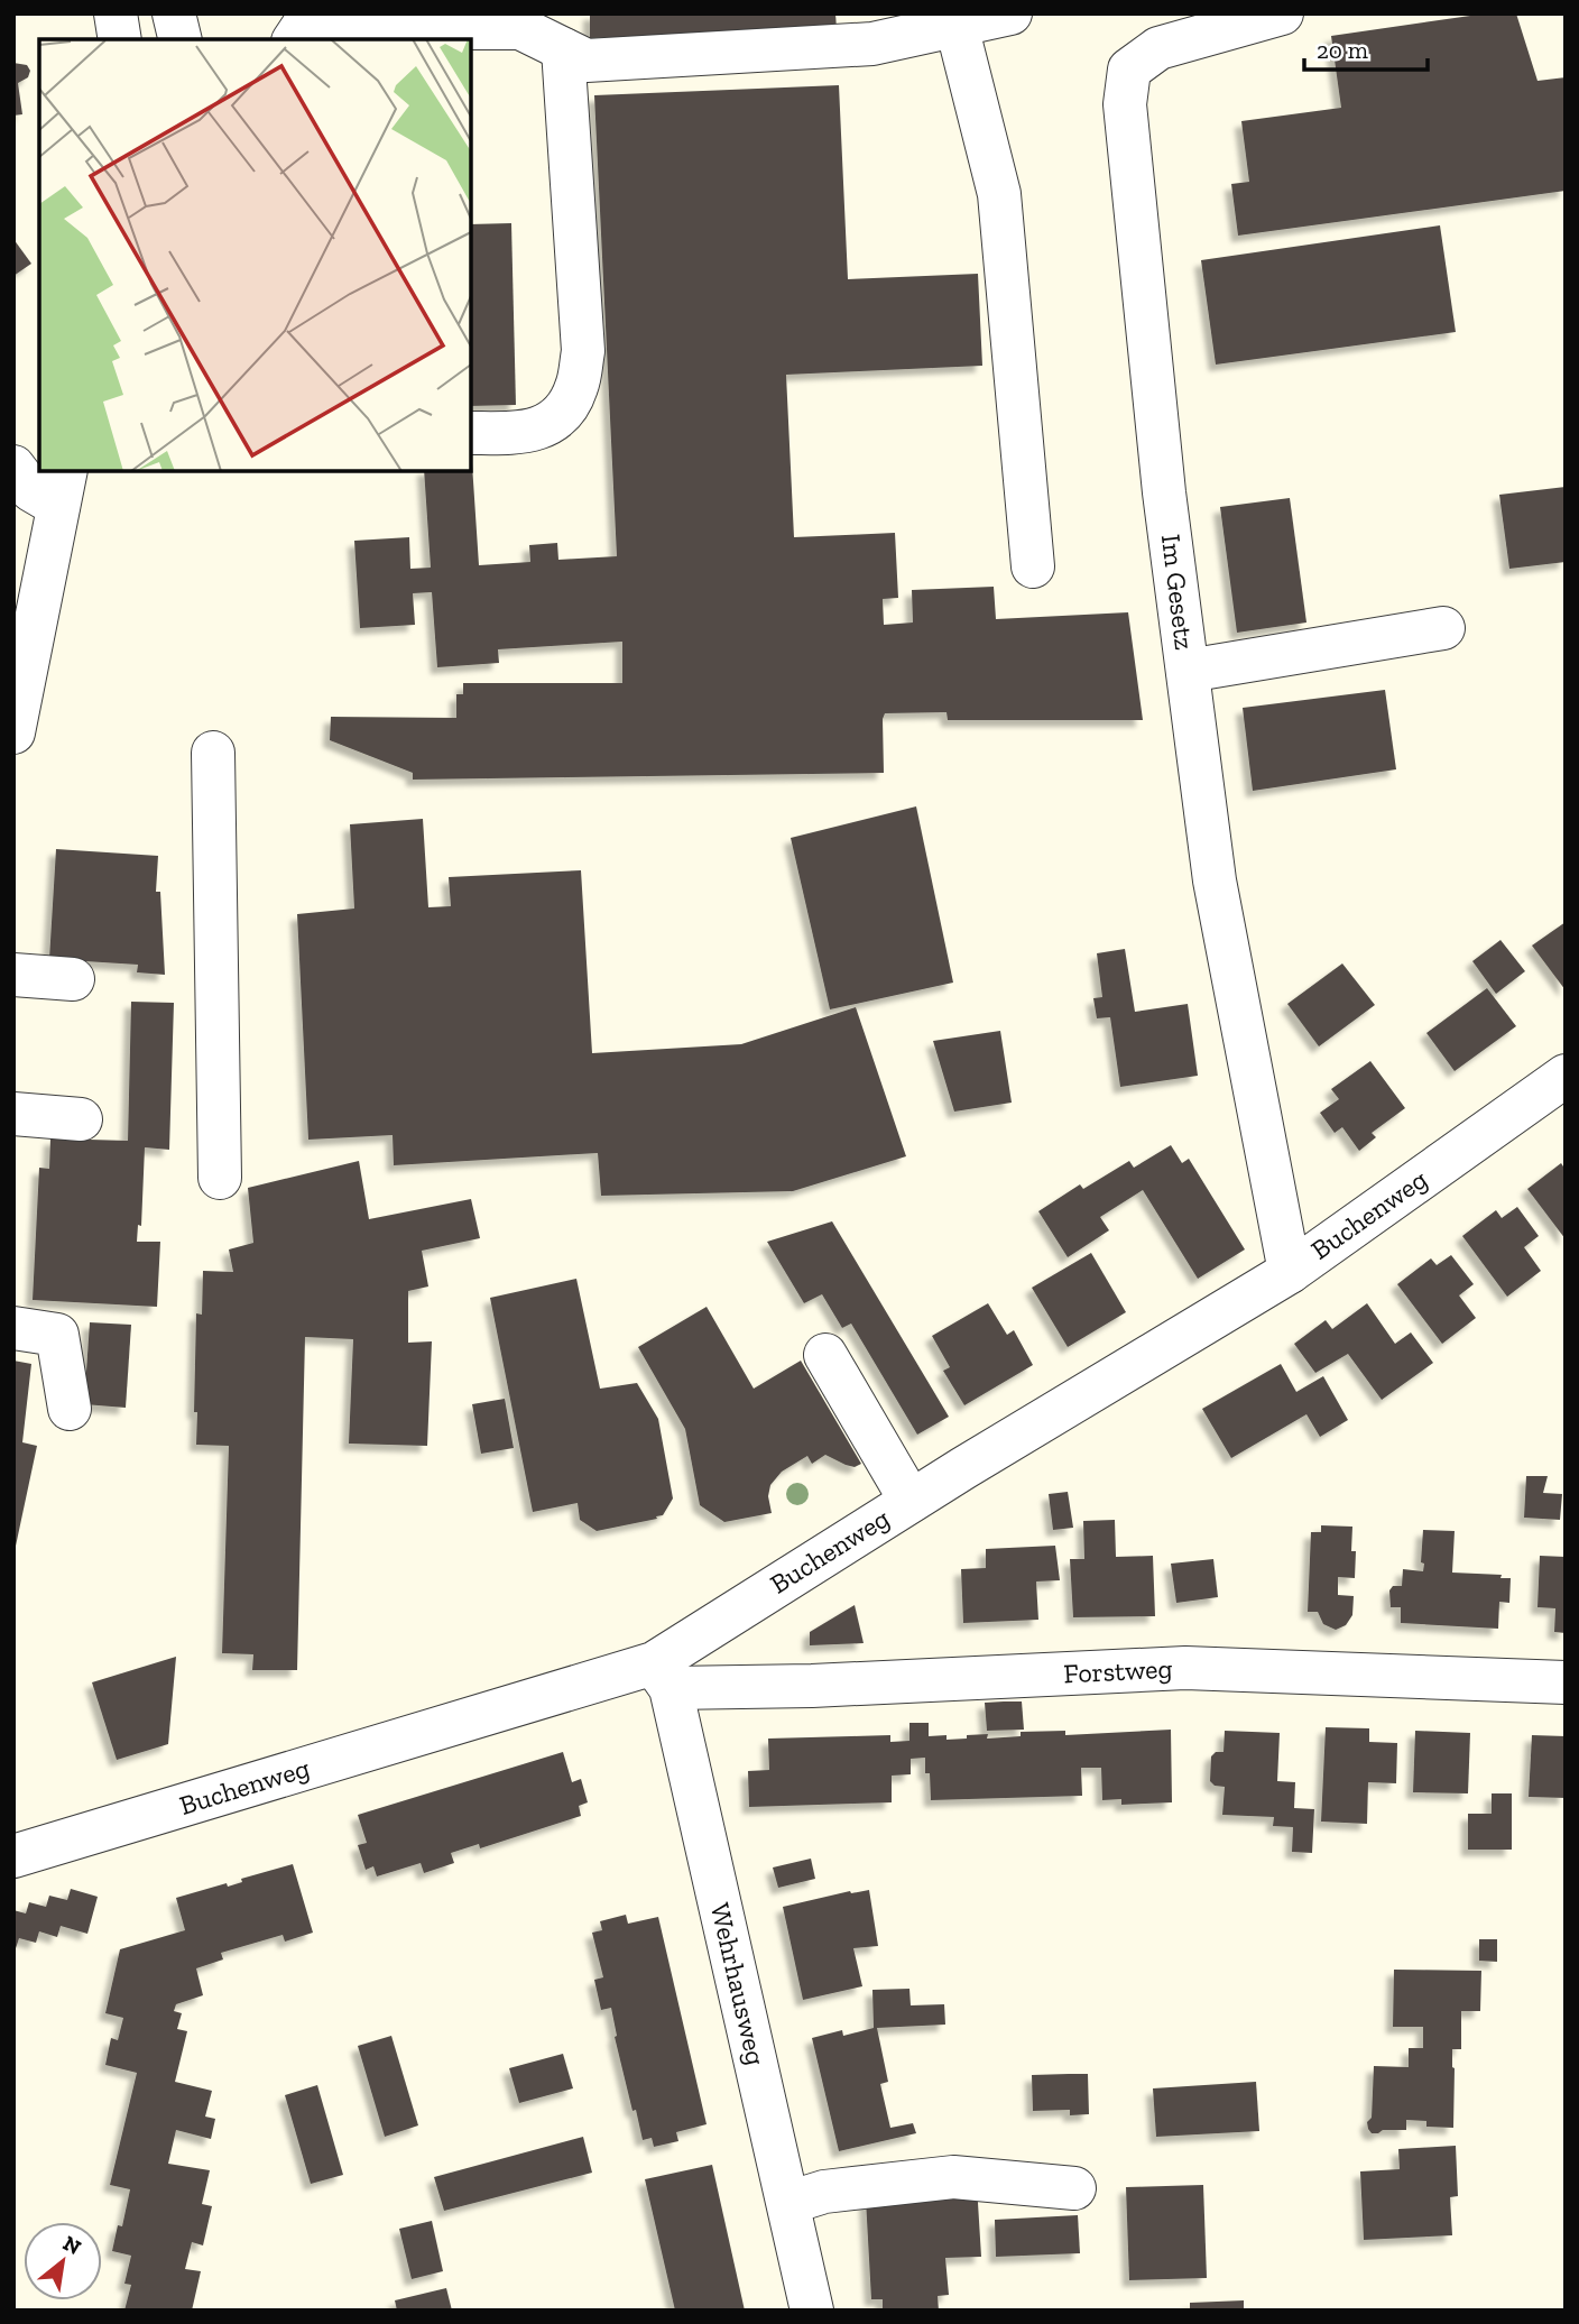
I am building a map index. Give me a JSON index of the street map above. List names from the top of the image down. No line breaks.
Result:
{"streets":{"street":["Im Gesetz","Buchenweg","Forstweg","Wehrhausweg"]},"crossings":[["Im Gesetz","Buchenweg"],["Buchenweg","Forstweg"],["Buchenweg","Wehrhausweg"],["Forstweg","Wehrhausweg"]],"scale_bar":"20 m","north":"top right"}
